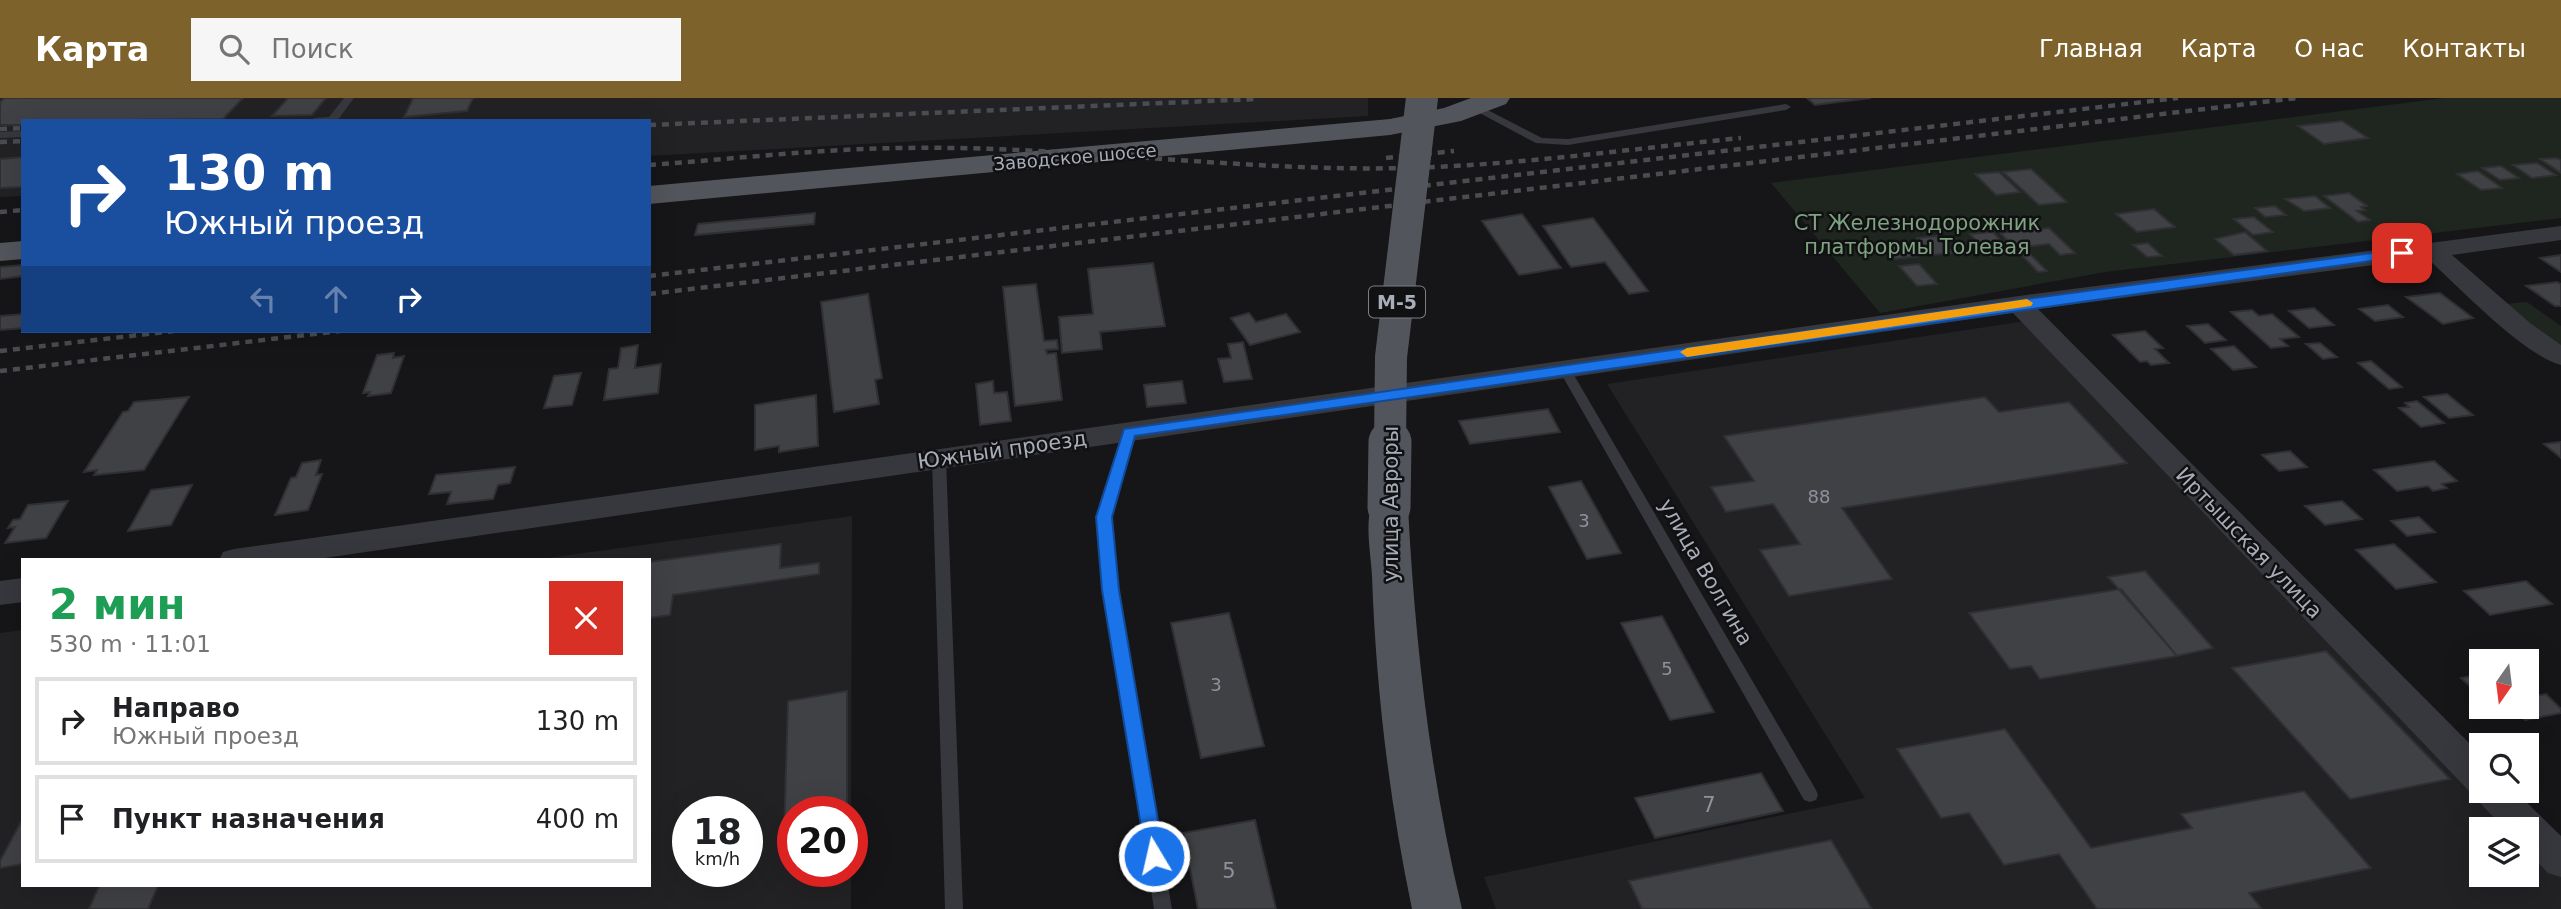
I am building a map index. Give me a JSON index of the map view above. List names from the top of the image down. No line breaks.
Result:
{"streets":{"main road":["Заводское шоссе","М-5","улица Авроры"],"street":["Южный проезд","Иртышская улица"],"lane":["улица Волгина"]},"crossings":[["Южный проезд","Иртышская улица"],["Южный проезд","улица Волгина"]],"parks":["СТ Железнодорожник платформы Толевая"],"house_numbers":["88","3","5","3","7","5"],"north":"bottom","page":{"header":"Карта","search":"Поиск","nav":["Главная","Карта","О нас","Контакты"],"turn":["130 m","Южный проезд"],"heading":["2 мин","530 m · 11:01"],"list":[{"name":"Направо","note":"Южный проезд","value":"130 m"},{"name":"Пункт назначения","value":"400 m"}],"speed":"18 km/h","limit":"20"}}
